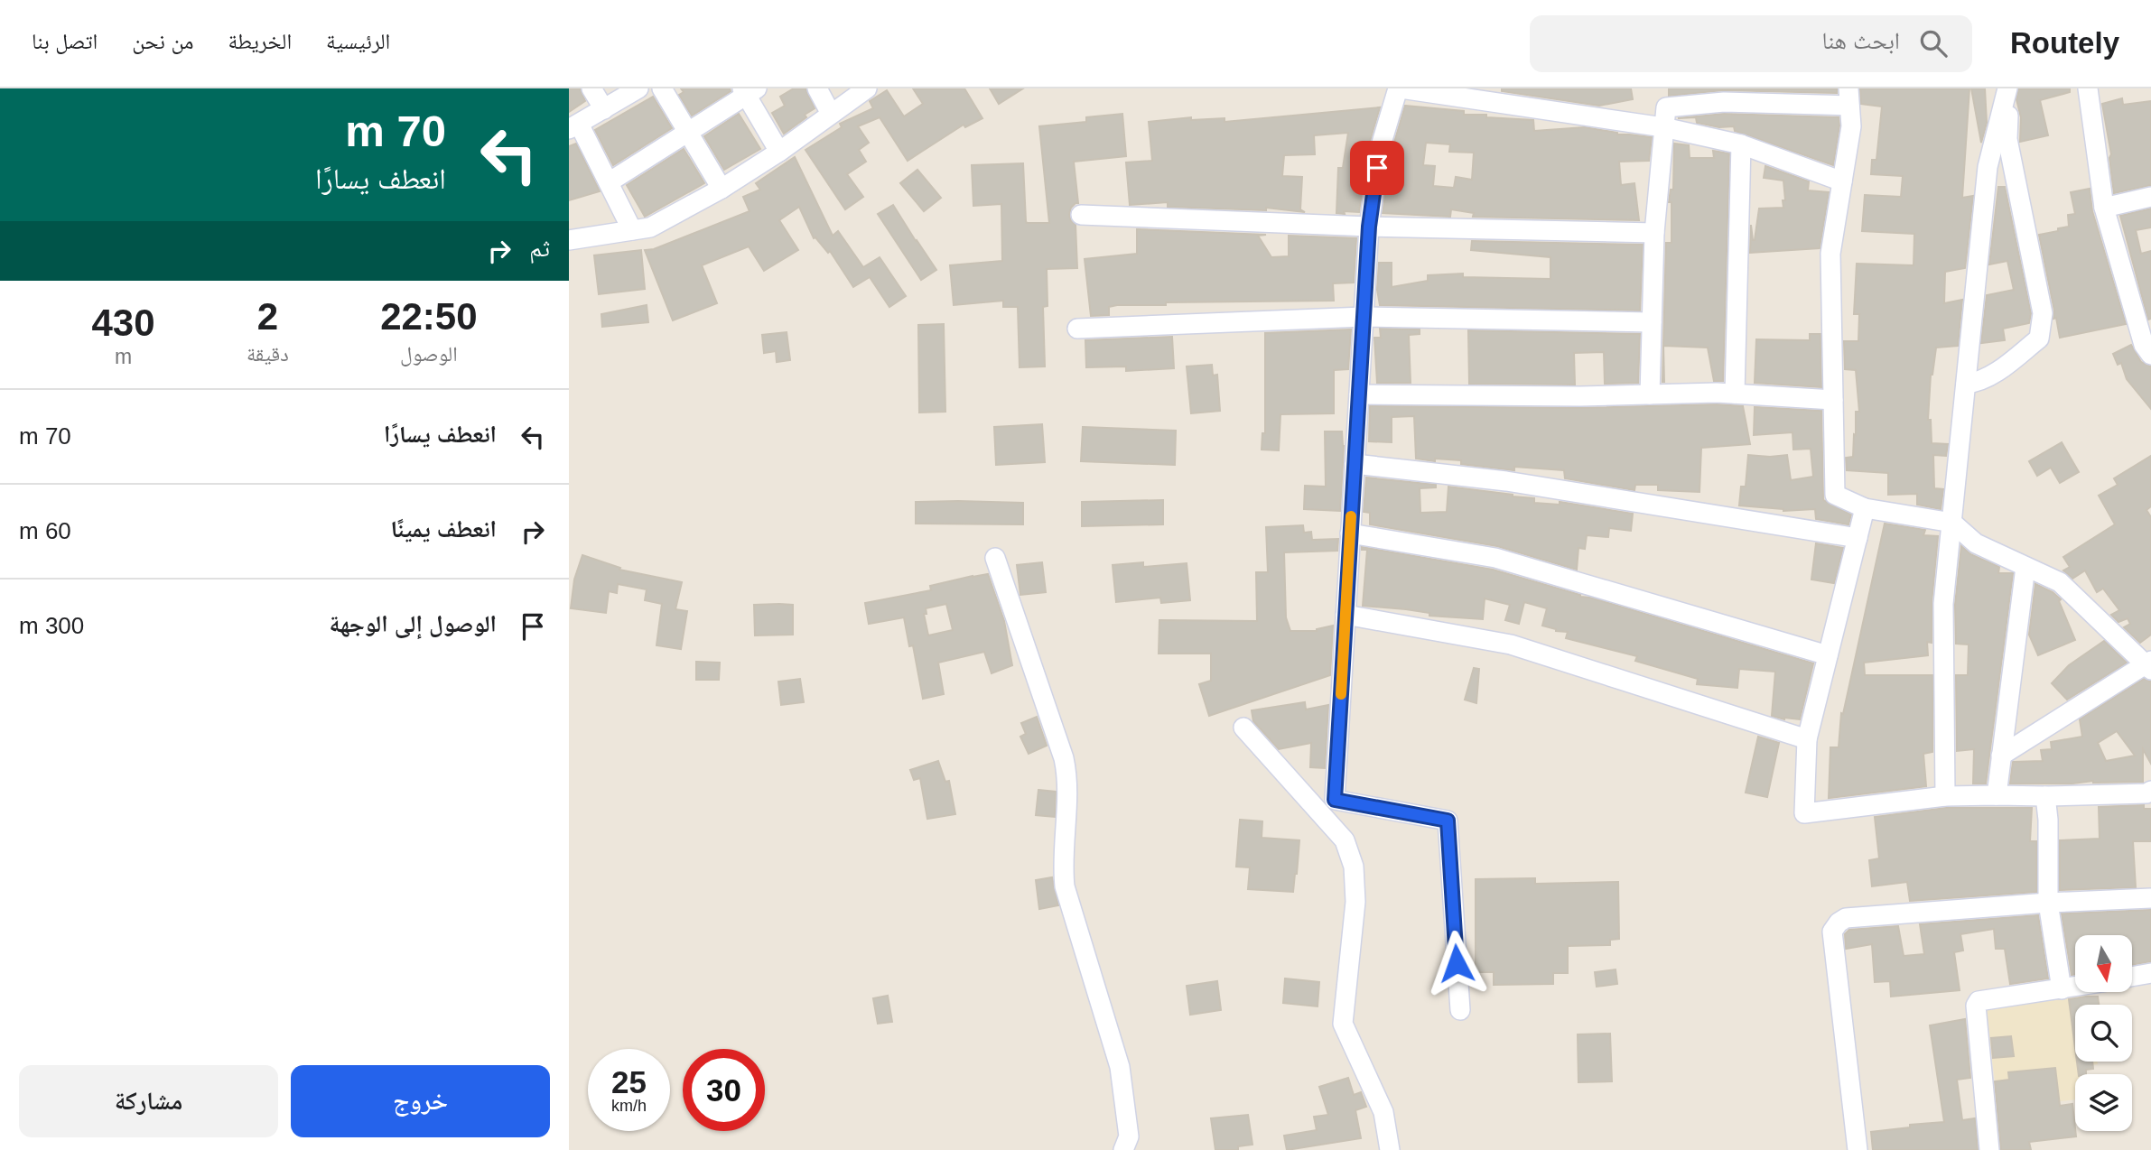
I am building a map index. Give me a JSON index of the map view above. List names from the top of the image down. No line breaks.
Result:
{"north":"bottom","page":{"header":"Routely","search":"ابحث هنا","nav":["الرئيسية","الخريطة","من نحن","اتصل بنا"],"turn":["70 m","انعطف يسارًا"],"then":"ثم","eta":["22:50","الوصول","2","دقيقة","430","m"],"list":[{"name":"انعطف يسارًا","value":"70 m"},{"name":"انعطف يمينًا","value":"60 m"},{"name":"الوصول إلى الوجهة","value":"300 m"}],"speed":"25 km/h","limit":"30","buttons":["خروج","مشاركة"]}}
